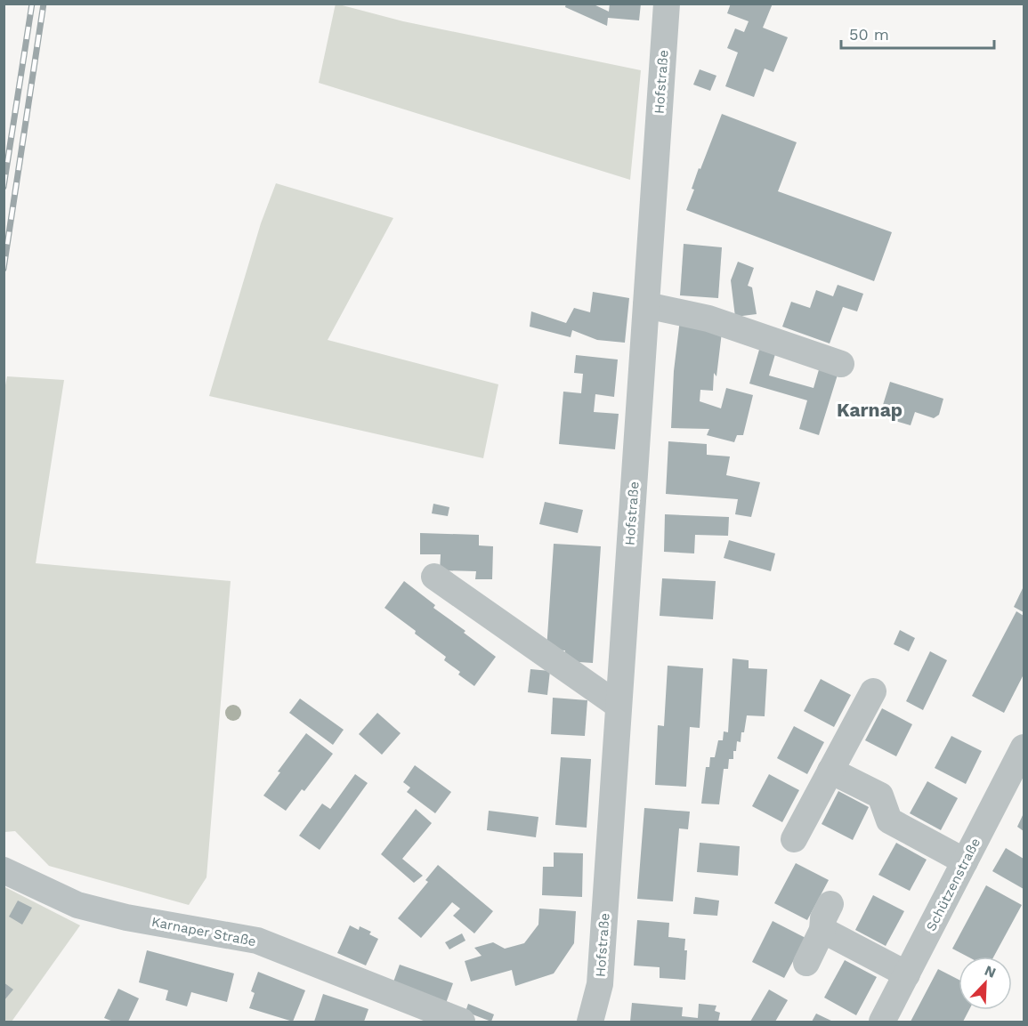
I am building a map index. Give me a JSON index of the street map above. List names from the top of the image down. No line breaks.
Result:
{"streets":{"street":["Hofstraße","Schützenstraße","Karnaper Straße"]},"districts":["Karnap"],"scale_bar":"50 m","north":"top right"}
